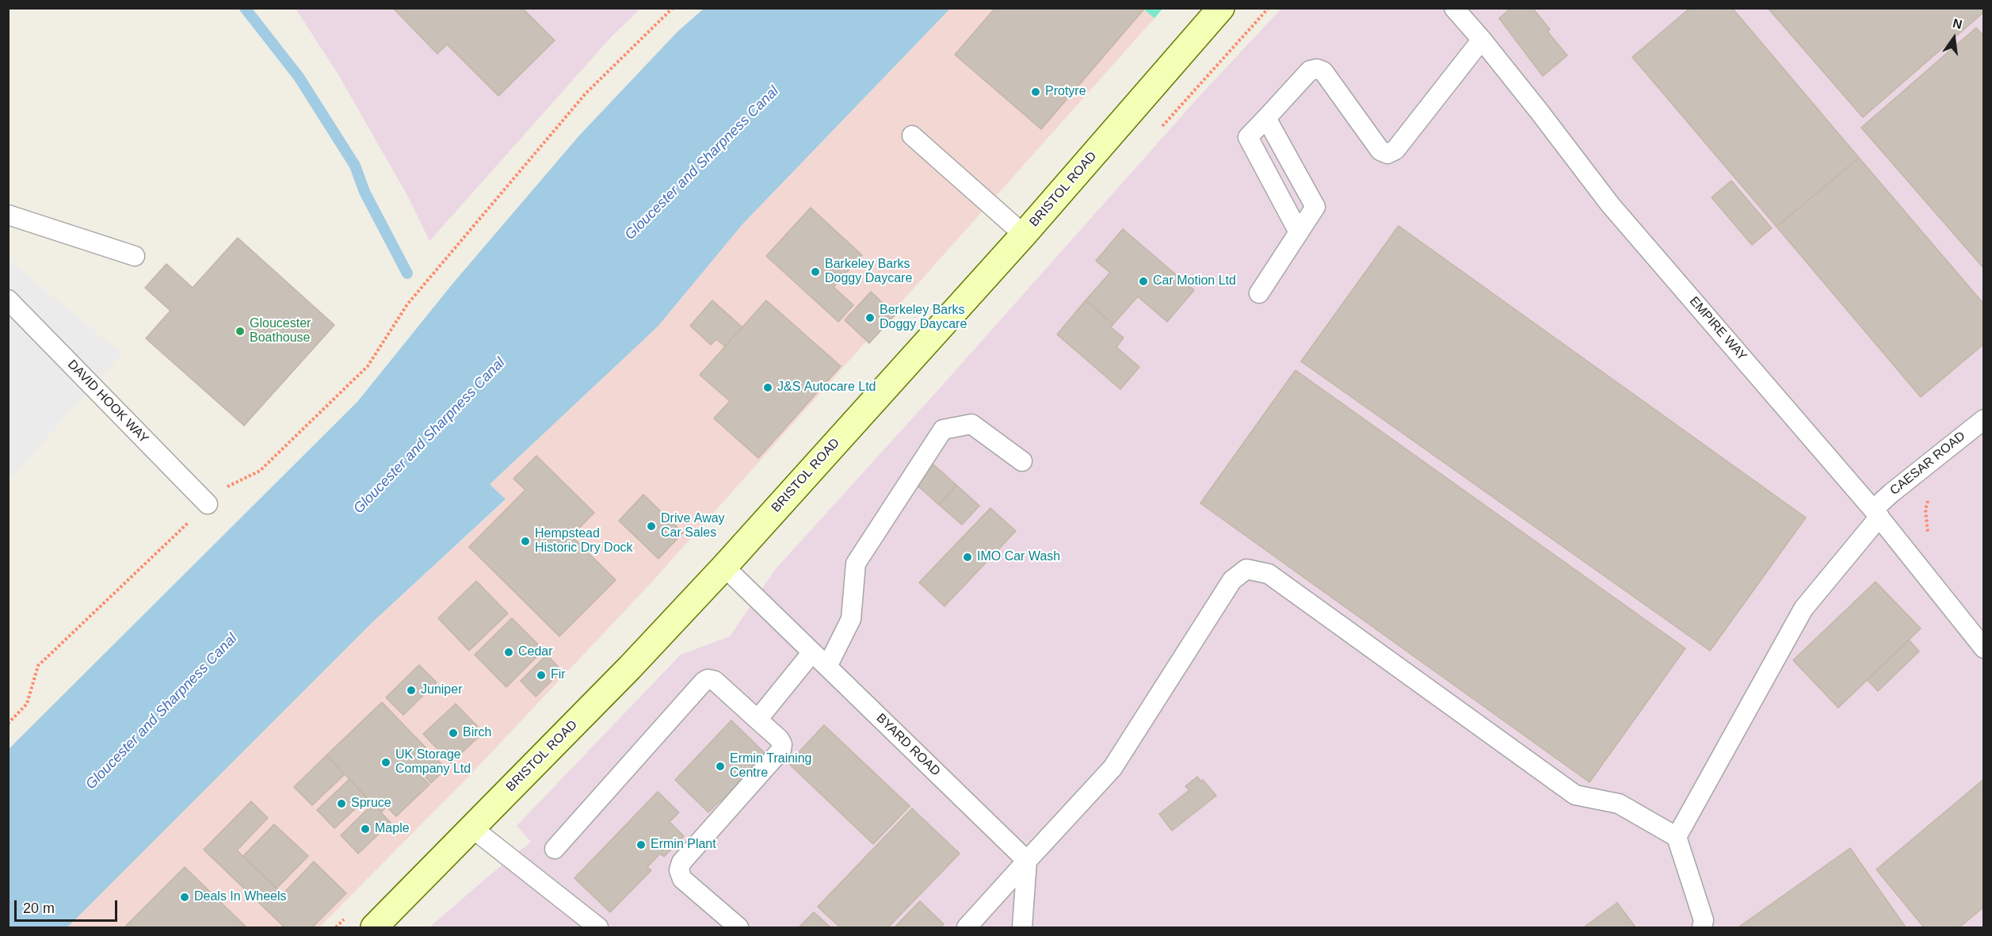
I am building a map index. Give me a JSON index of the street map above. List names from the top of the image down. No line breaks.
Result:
{"streets":{"street":["BRISTOL ROAD"],"lane":["EMPIRE WAY","DAVID HOOK WAY","CAESAR ROAD","BYARD ROAD"]},"crossings":[["BRISTOL ROAD","BYARD ROAD"],["EMPIRE WAY","CAESAR ROAD"]],"water":["Gloucester and Sharpness Canal"],"places":["Protyre","Barkeley Barks Doggy Daycare","Car Motion Ltd","Berkeley Barks Doggy Daycare","Gloucester Boathouse","J&S Autocare Ltd","Drive Away Car Sales","Hempstead Historic Dry Dock","IMO Car Wash","Cedar","Fir","Juniper","Birch","UK Storage Company Ltd","Ermin Training Centre","Spruce","Maple","Ermin Plant","Deals In Wheels"],"scale_bar":"20 m","north":"top"}
